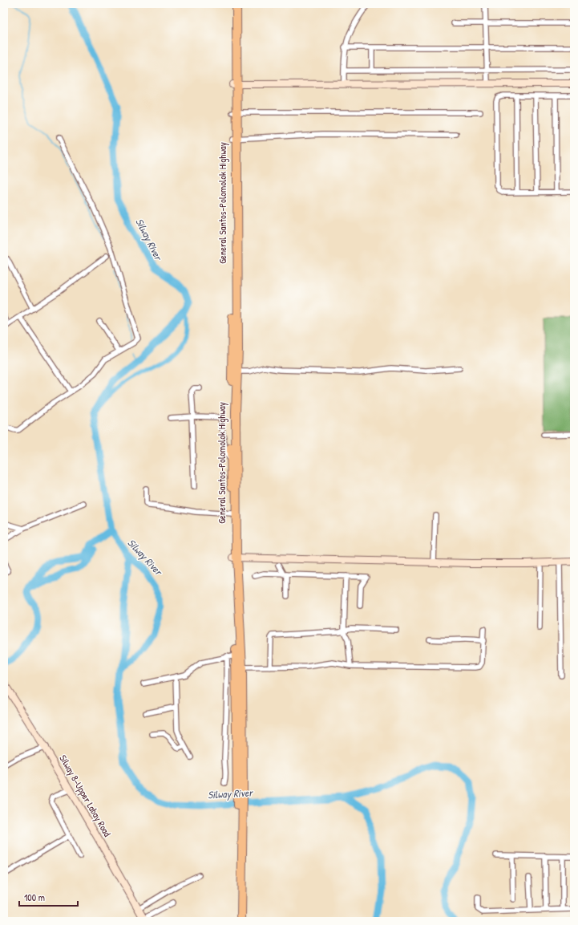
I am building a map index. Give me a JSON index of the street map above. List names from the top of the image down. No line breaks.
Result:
{"streets":{"highway":["General Santos-Polomolok Highway"],"street":["Silway 8-Upper Labay Road"]},"water":["Silway River"],"scale_bar":"100 m"}
